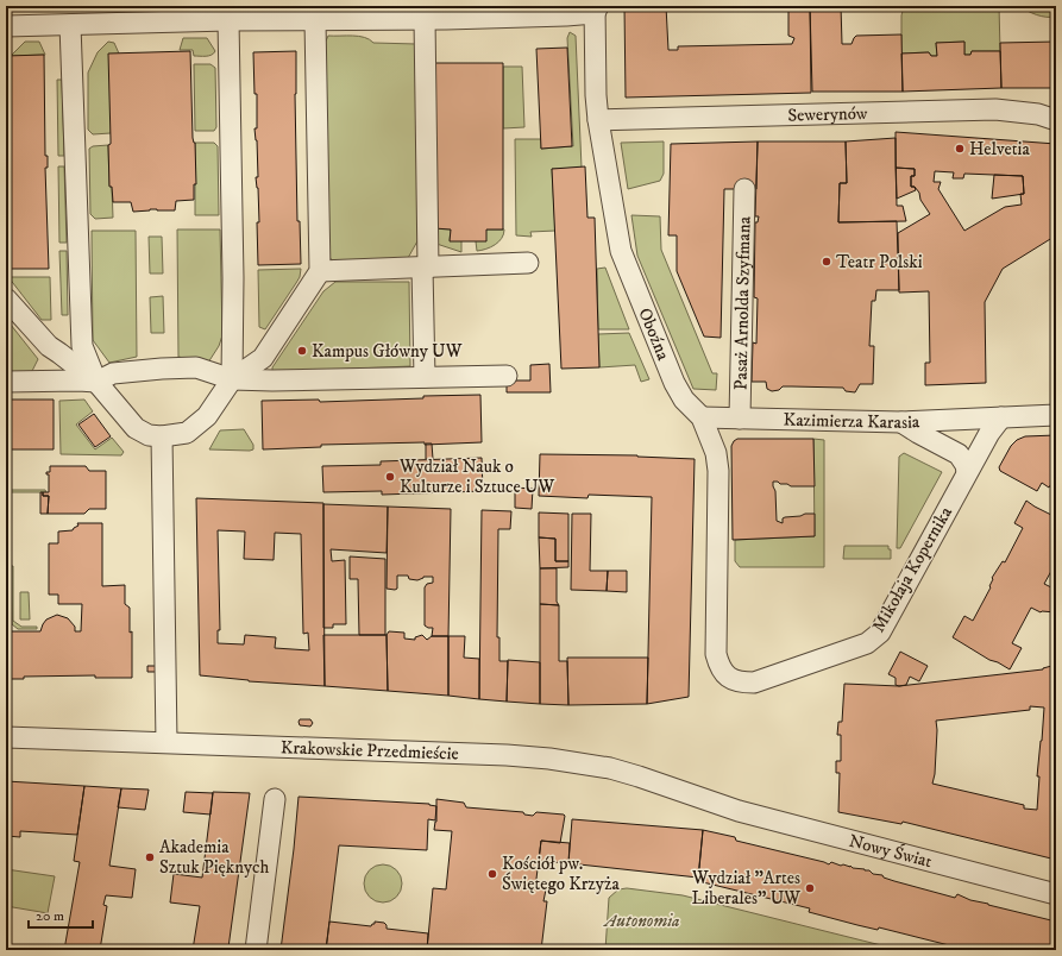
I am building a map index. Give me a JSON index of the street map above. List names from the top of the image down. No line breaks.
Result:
{"streets":{"street":["Sewerynów","Pasaż Arnolda Szyfmana","Oboźna","Kazimierza Karasia","Mikołaja Kopernika","Krakowskie Przedmieście","Nowy Świat"]},"crossings":[["Sewerynów","Oboźna"],["Pasaż Arnolda Szyfmana","Kazimierza Karasia"],["Oboźna","Kazimierza Karasia"],["Oboźna","Mikołaja Kopernika"],["Kazimierza Karasia","Mikołaja Kopernika"],["Krakowskie Przedmieście","Nowy Świat"]],"parks":["Autonomia"],"places":["Helvetia","Teatr Polski","Kampus Główny UW","Wydział Nauk o Kulturze i Sztuce UW","Akademia Sztuk Pięknych","Kościół pw. Świętego Krzyża","Wydział \"Artes Liberales\" UW"],"scale_bar":"20 m"}
